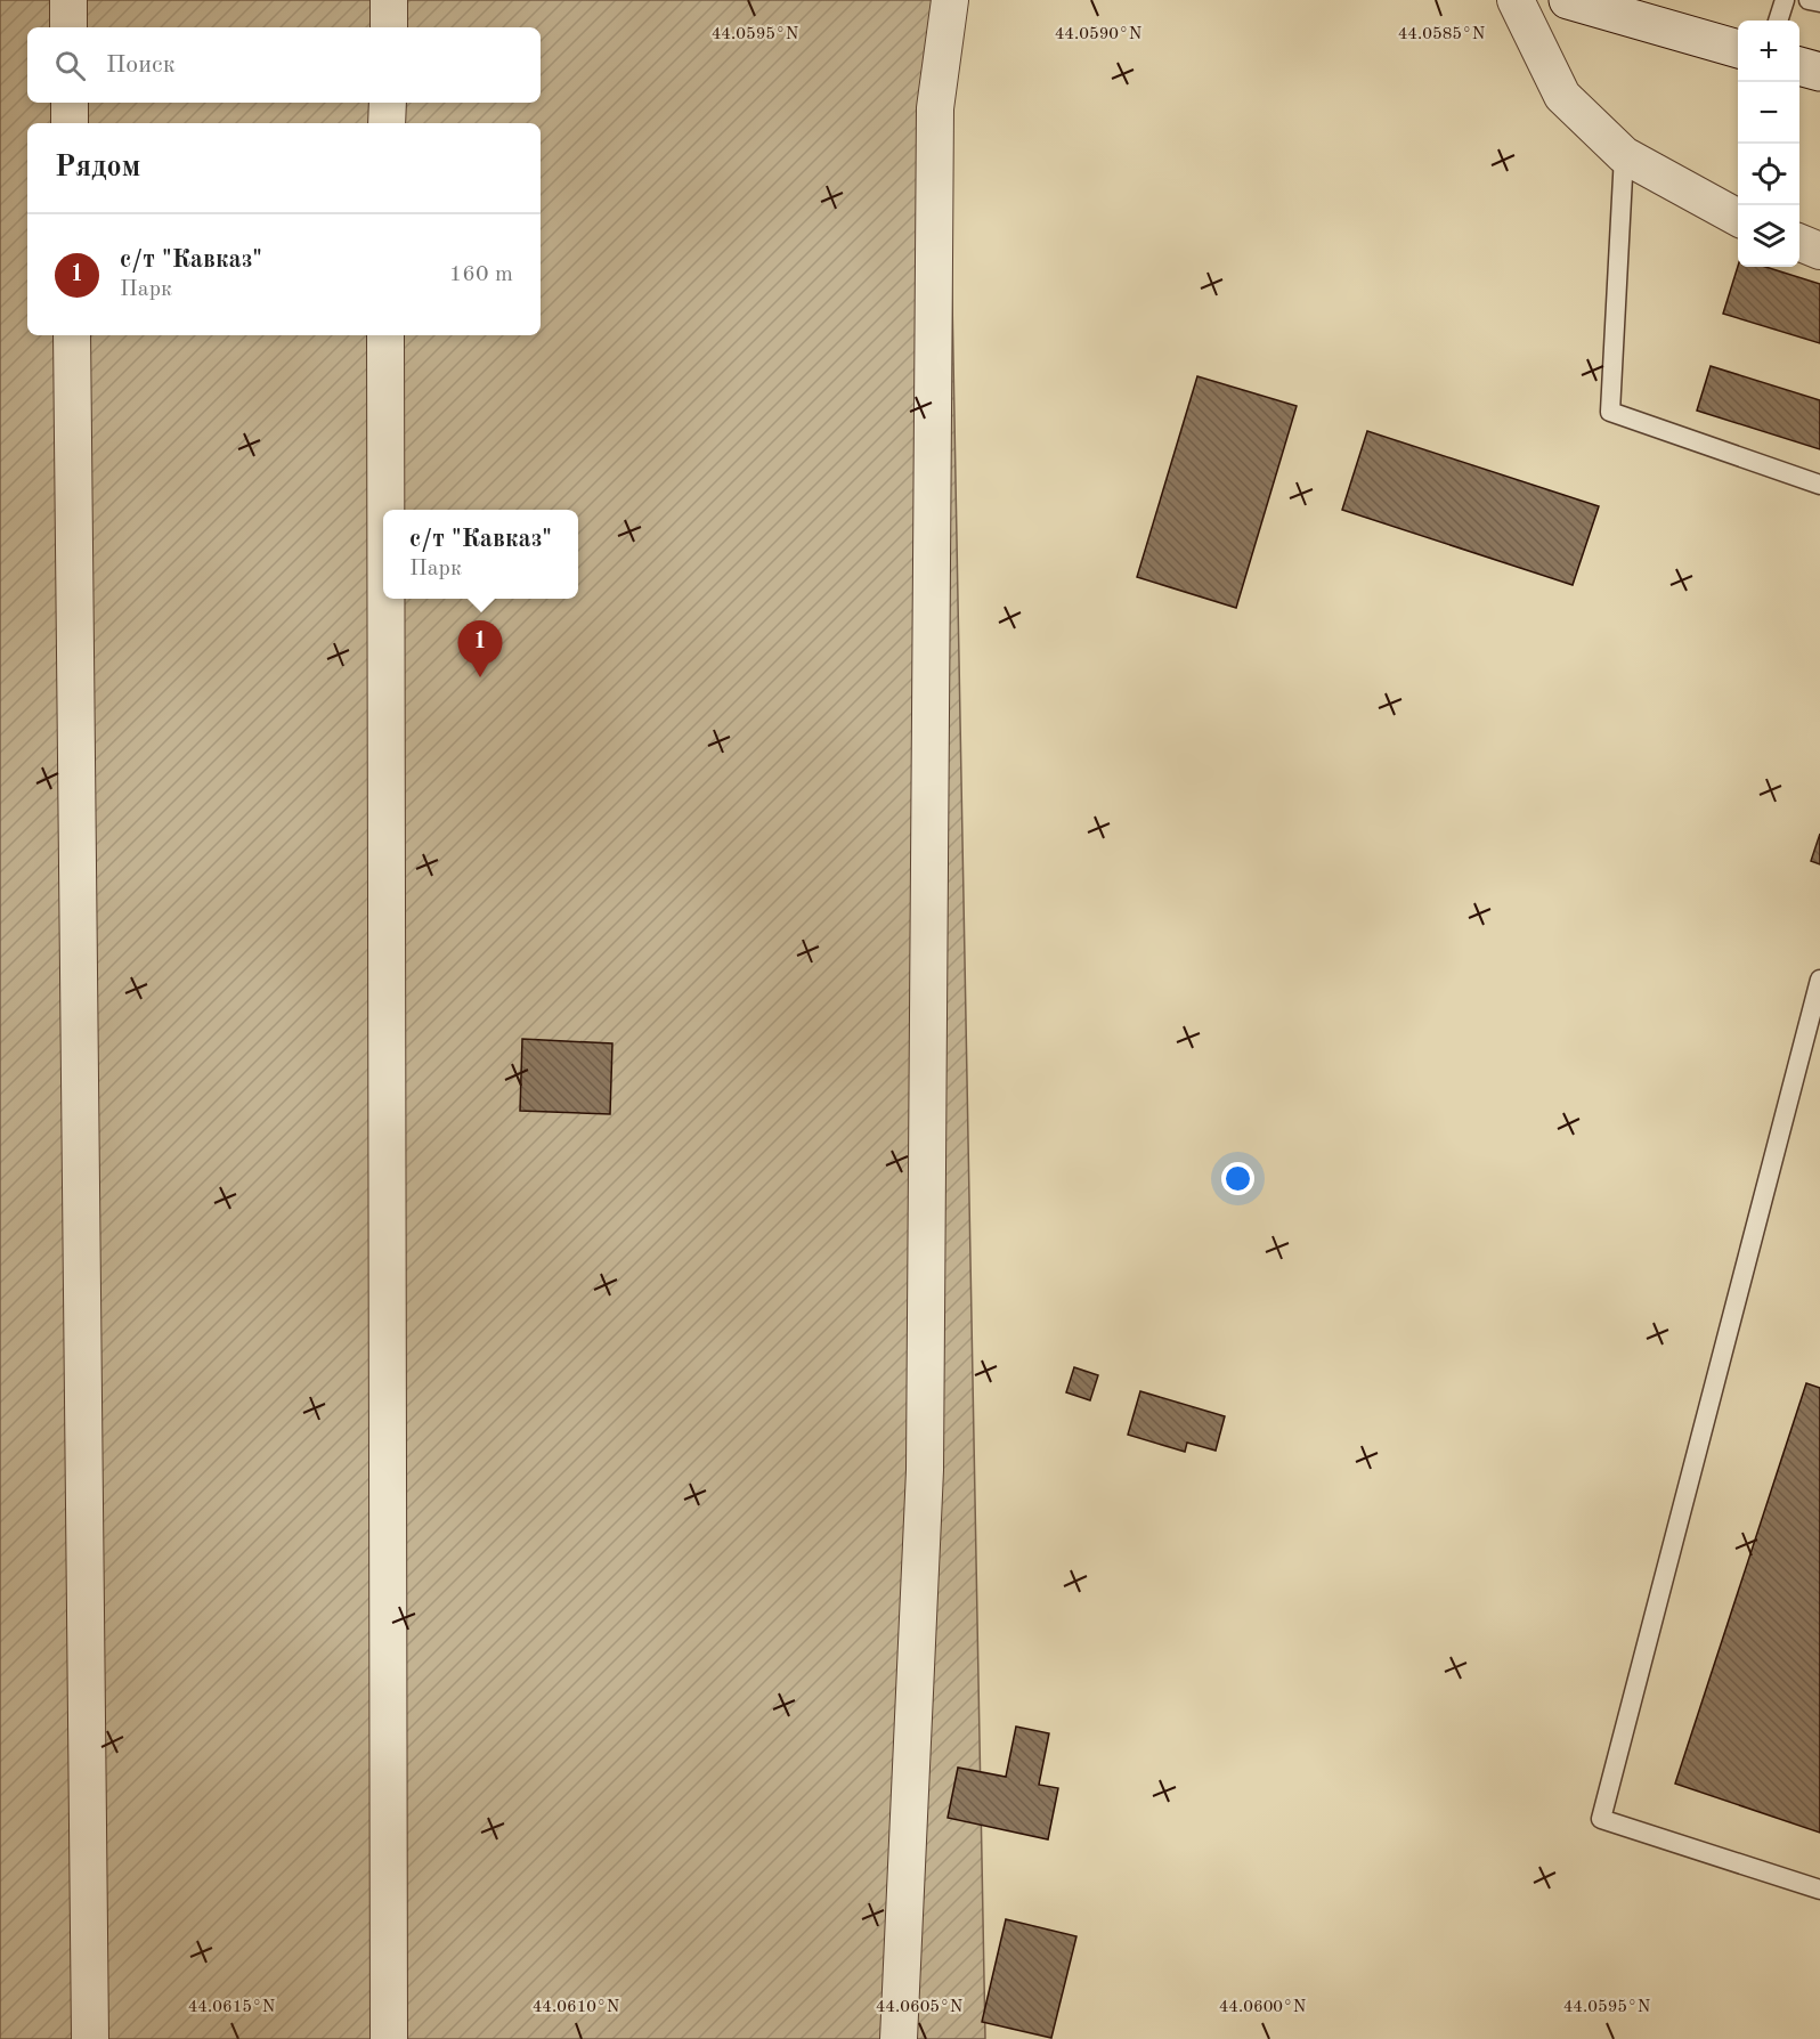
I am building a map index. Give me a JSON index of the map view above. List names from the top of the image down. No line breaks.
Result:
{"page":{"map_buttons":["+","−"],"search":"Поиск","heading":"Рядом","list":[{"mark":"1","name":"с/т \"Кавказ\"","note":"Парк","value":"160 m"}],"popup":["с/т \"Кавказ\"","Парк"],"pins":"1"},"coordinates":["44.0595°N","44.0590°N","44.0585°N","44.0615°N","44.0610°N","44.0605°N","44.0600°N"]}
